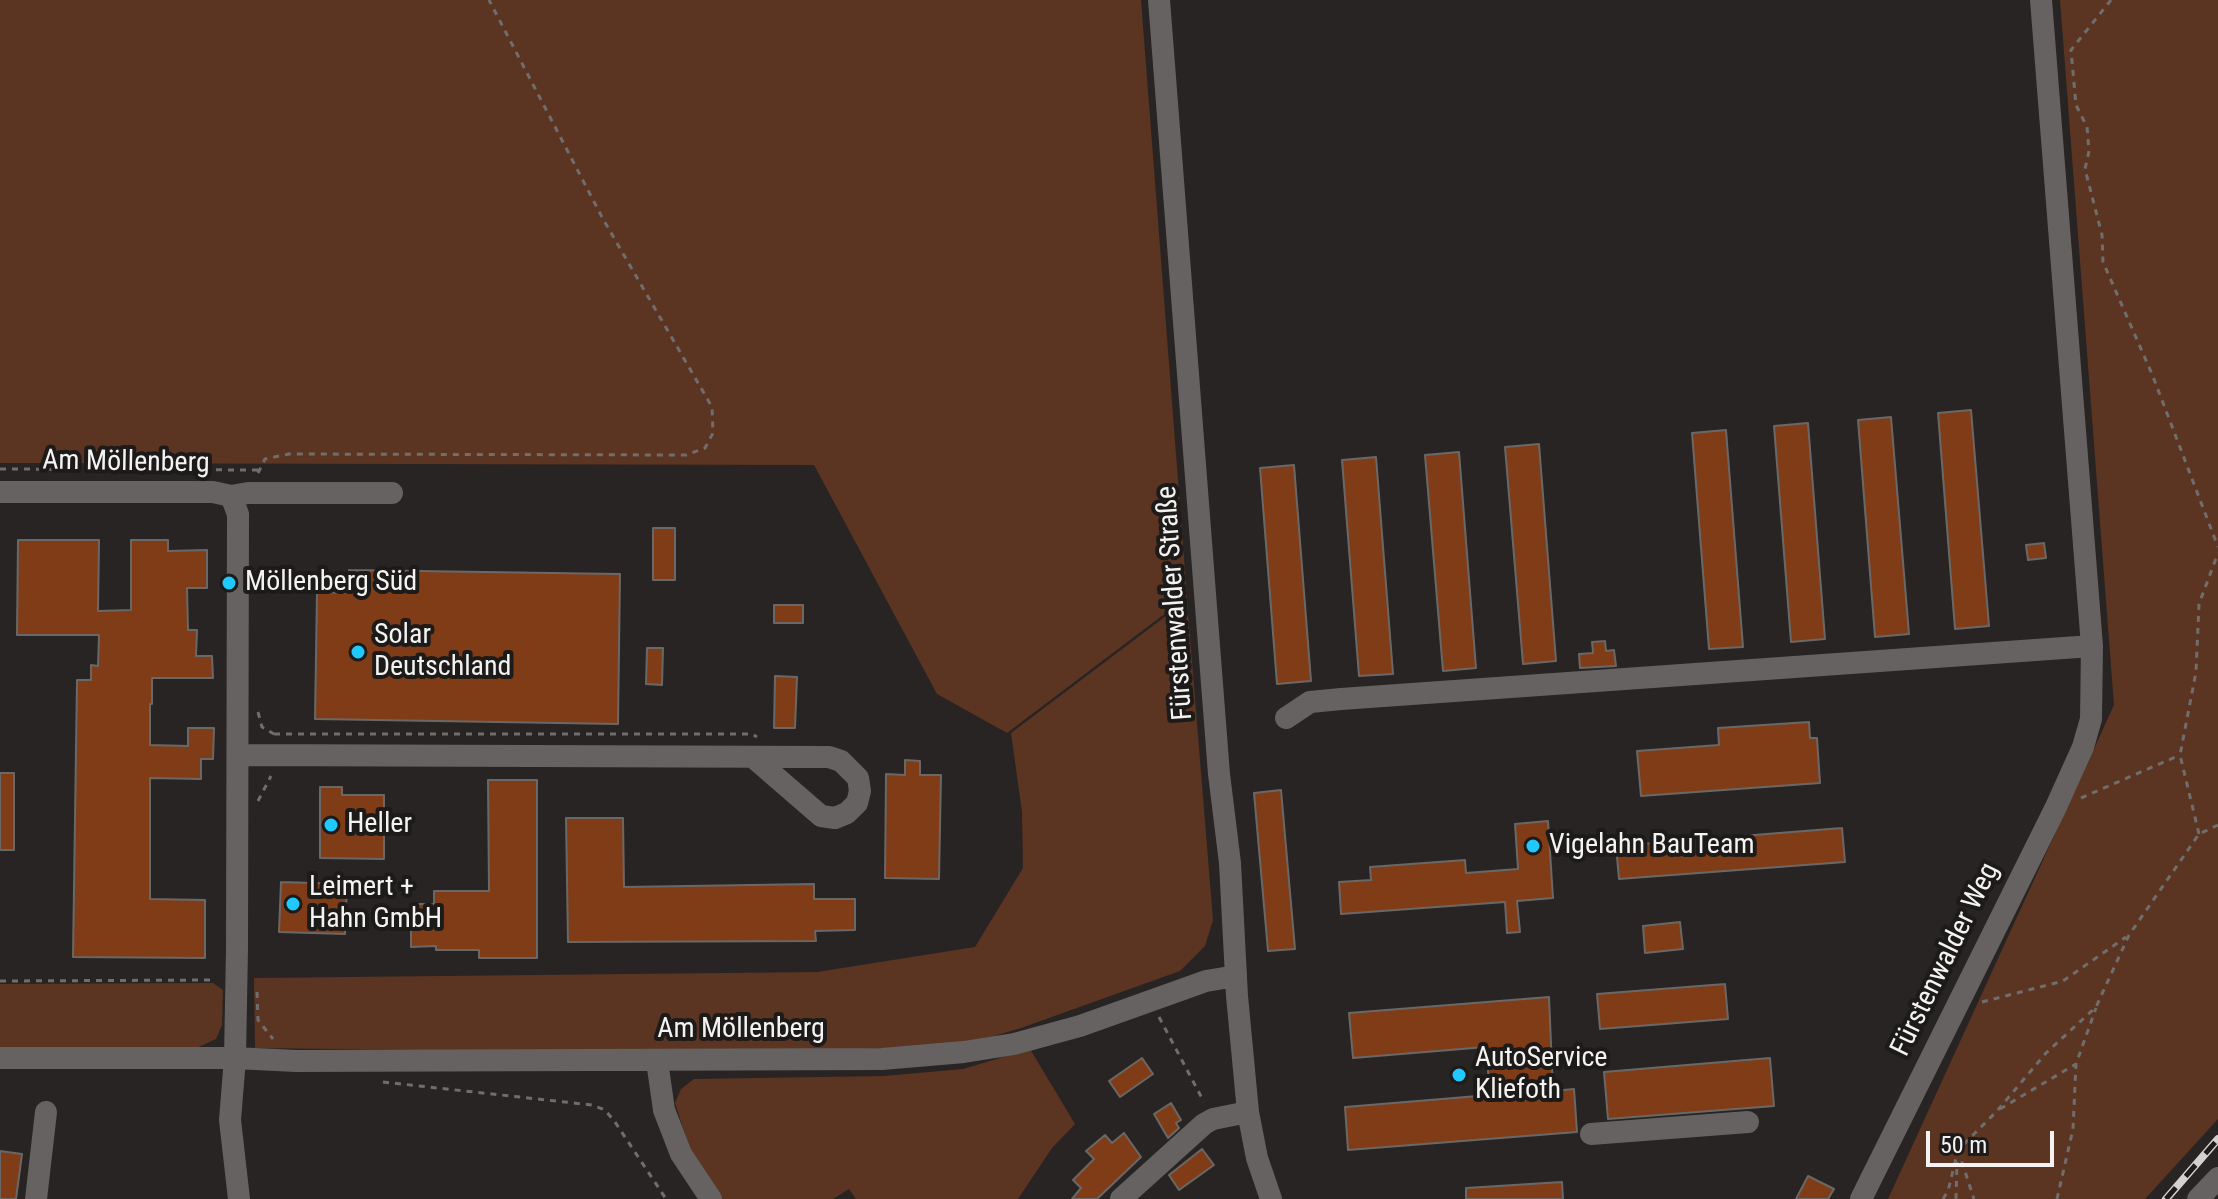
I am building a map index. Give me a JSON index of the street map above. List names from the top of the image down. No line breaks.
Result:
{"streets":{"street":["Am Möllenberg","Fürstenwalder Straße","Fürstenwalder Weg"]},"crossings":[["Am Möllenberg","Fürstenwalder Straße"]],"places":["Möllenberg Süd","Solar Deutschland","Heller","Vigelahn BauTeam","Leimert + Hahn GmbH","AutoService Kliefoth"],"scale_bar":"50 m"}
